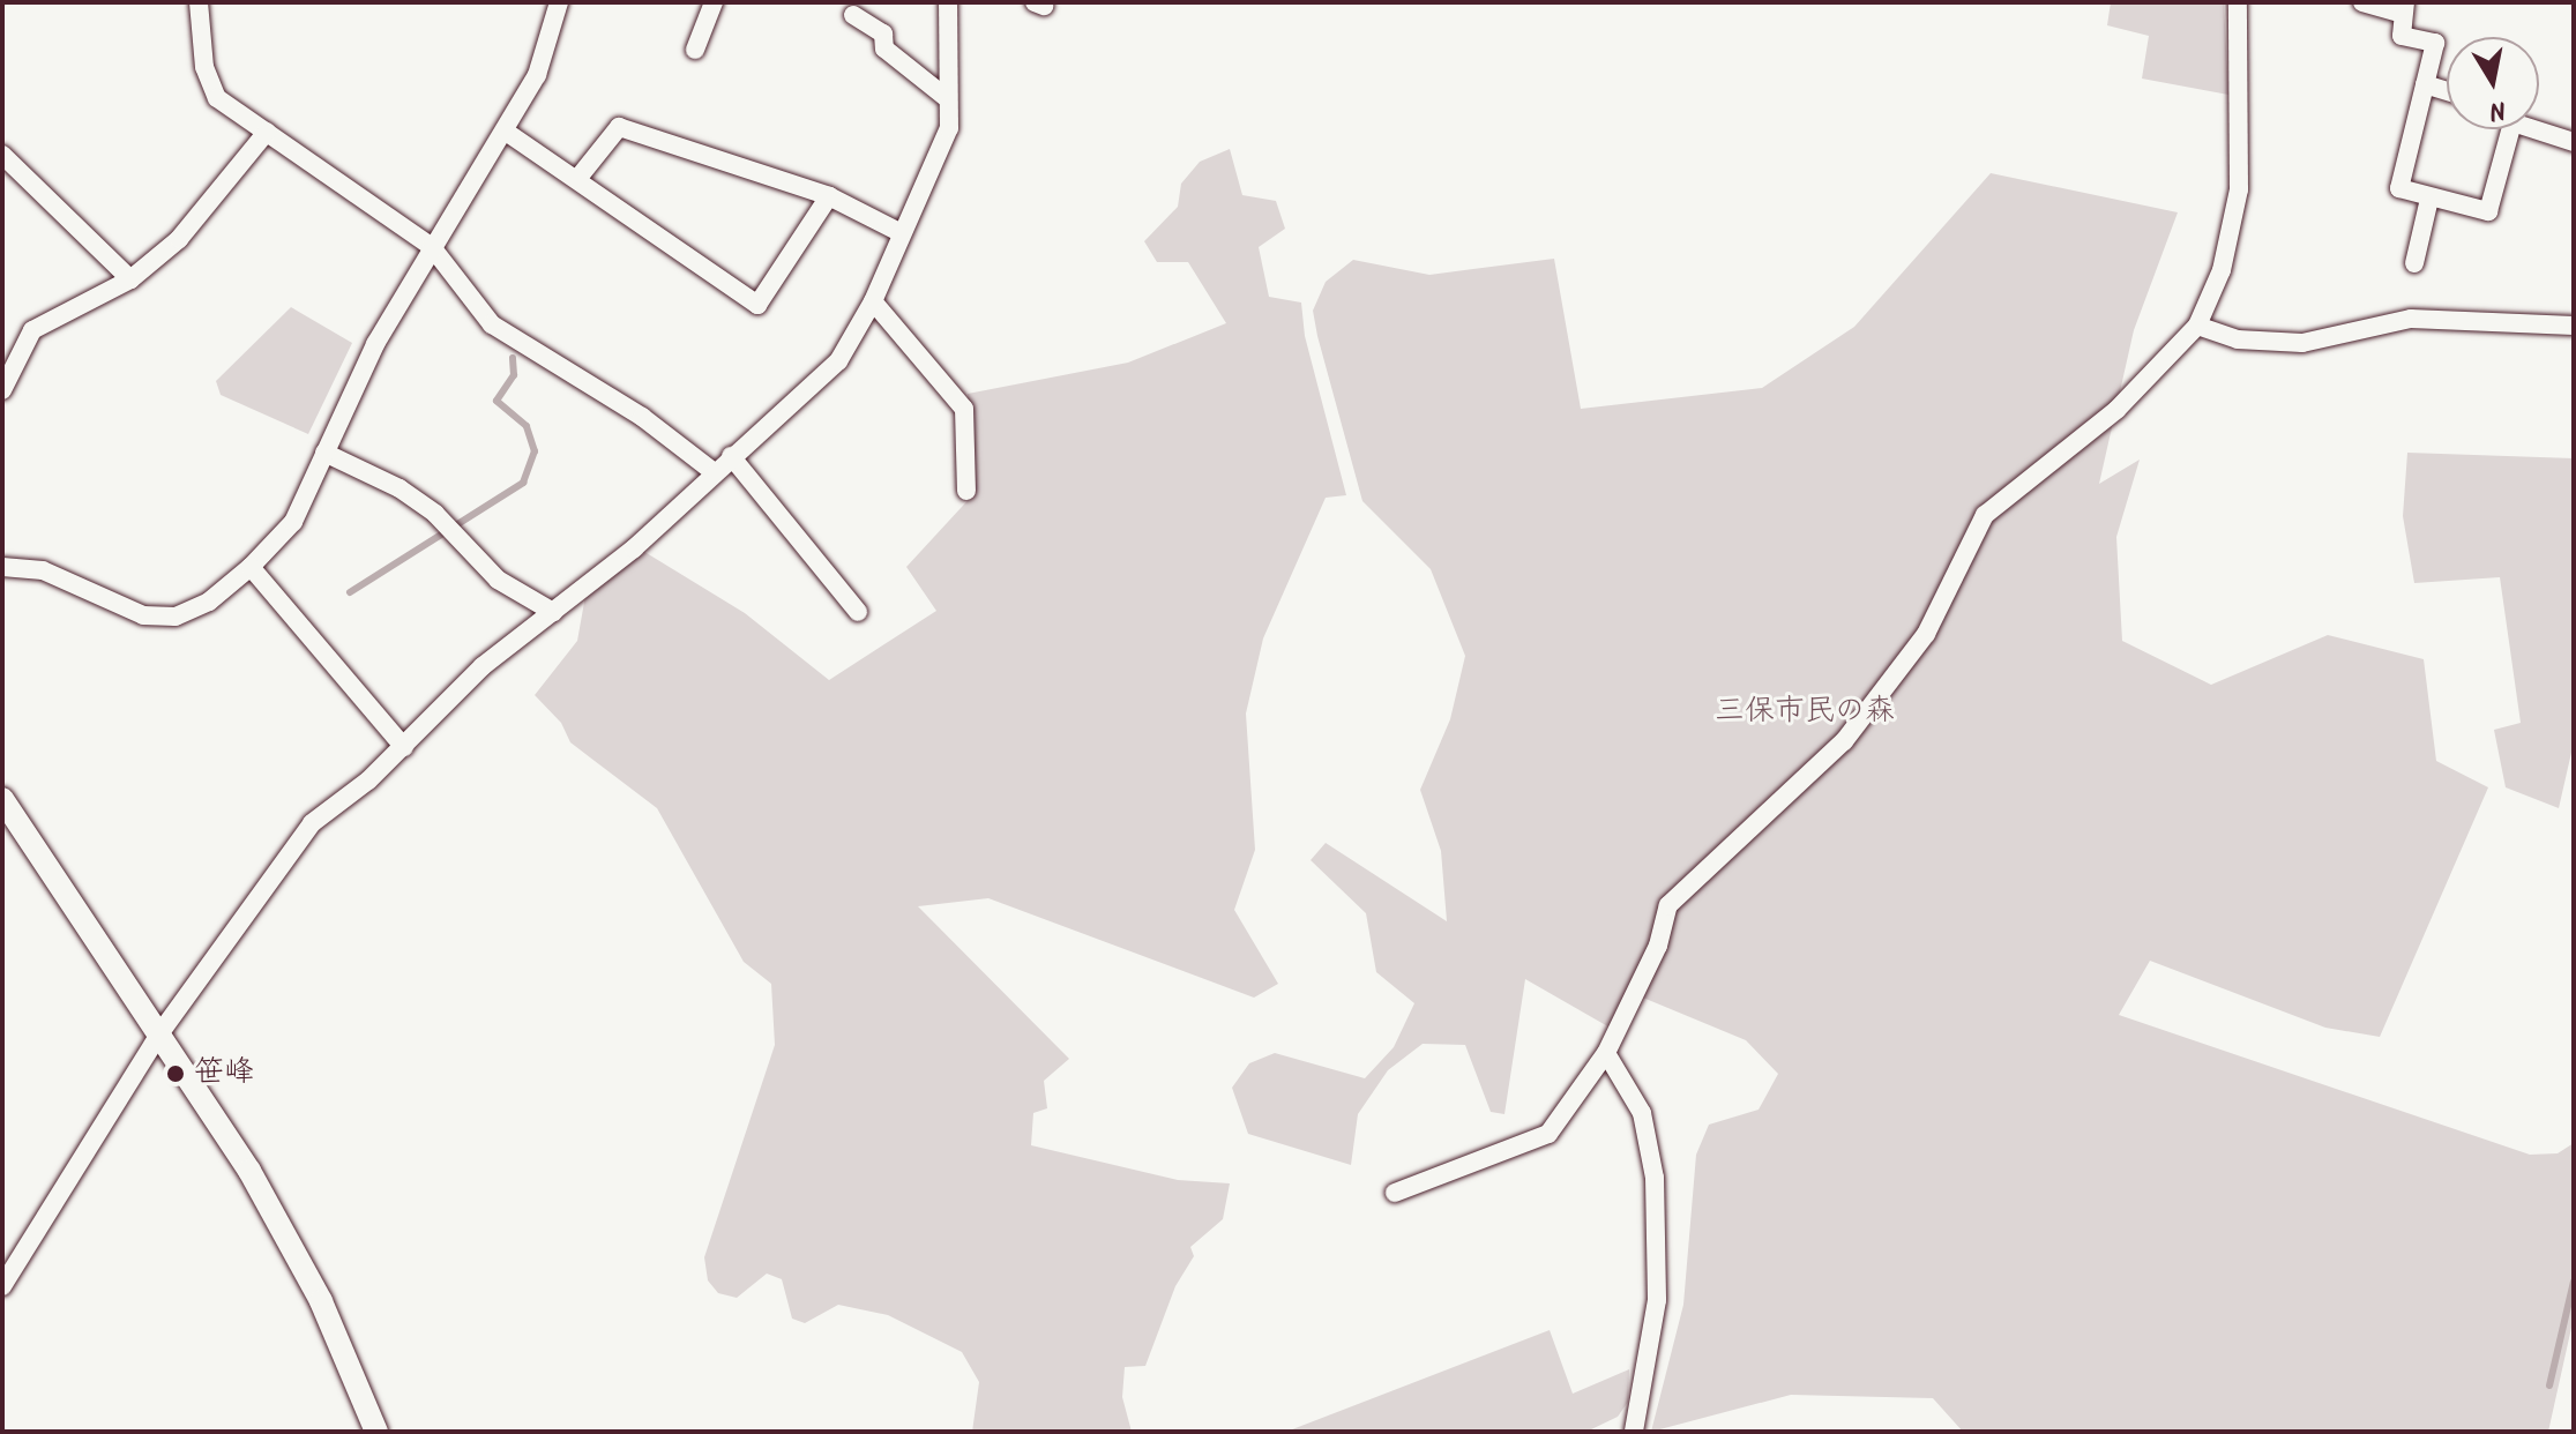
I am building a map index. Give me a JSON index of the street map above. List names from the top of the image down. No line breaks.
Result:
{"parks":["三保市民の森"],"places":["笹峰"],"north":"bottom"}
